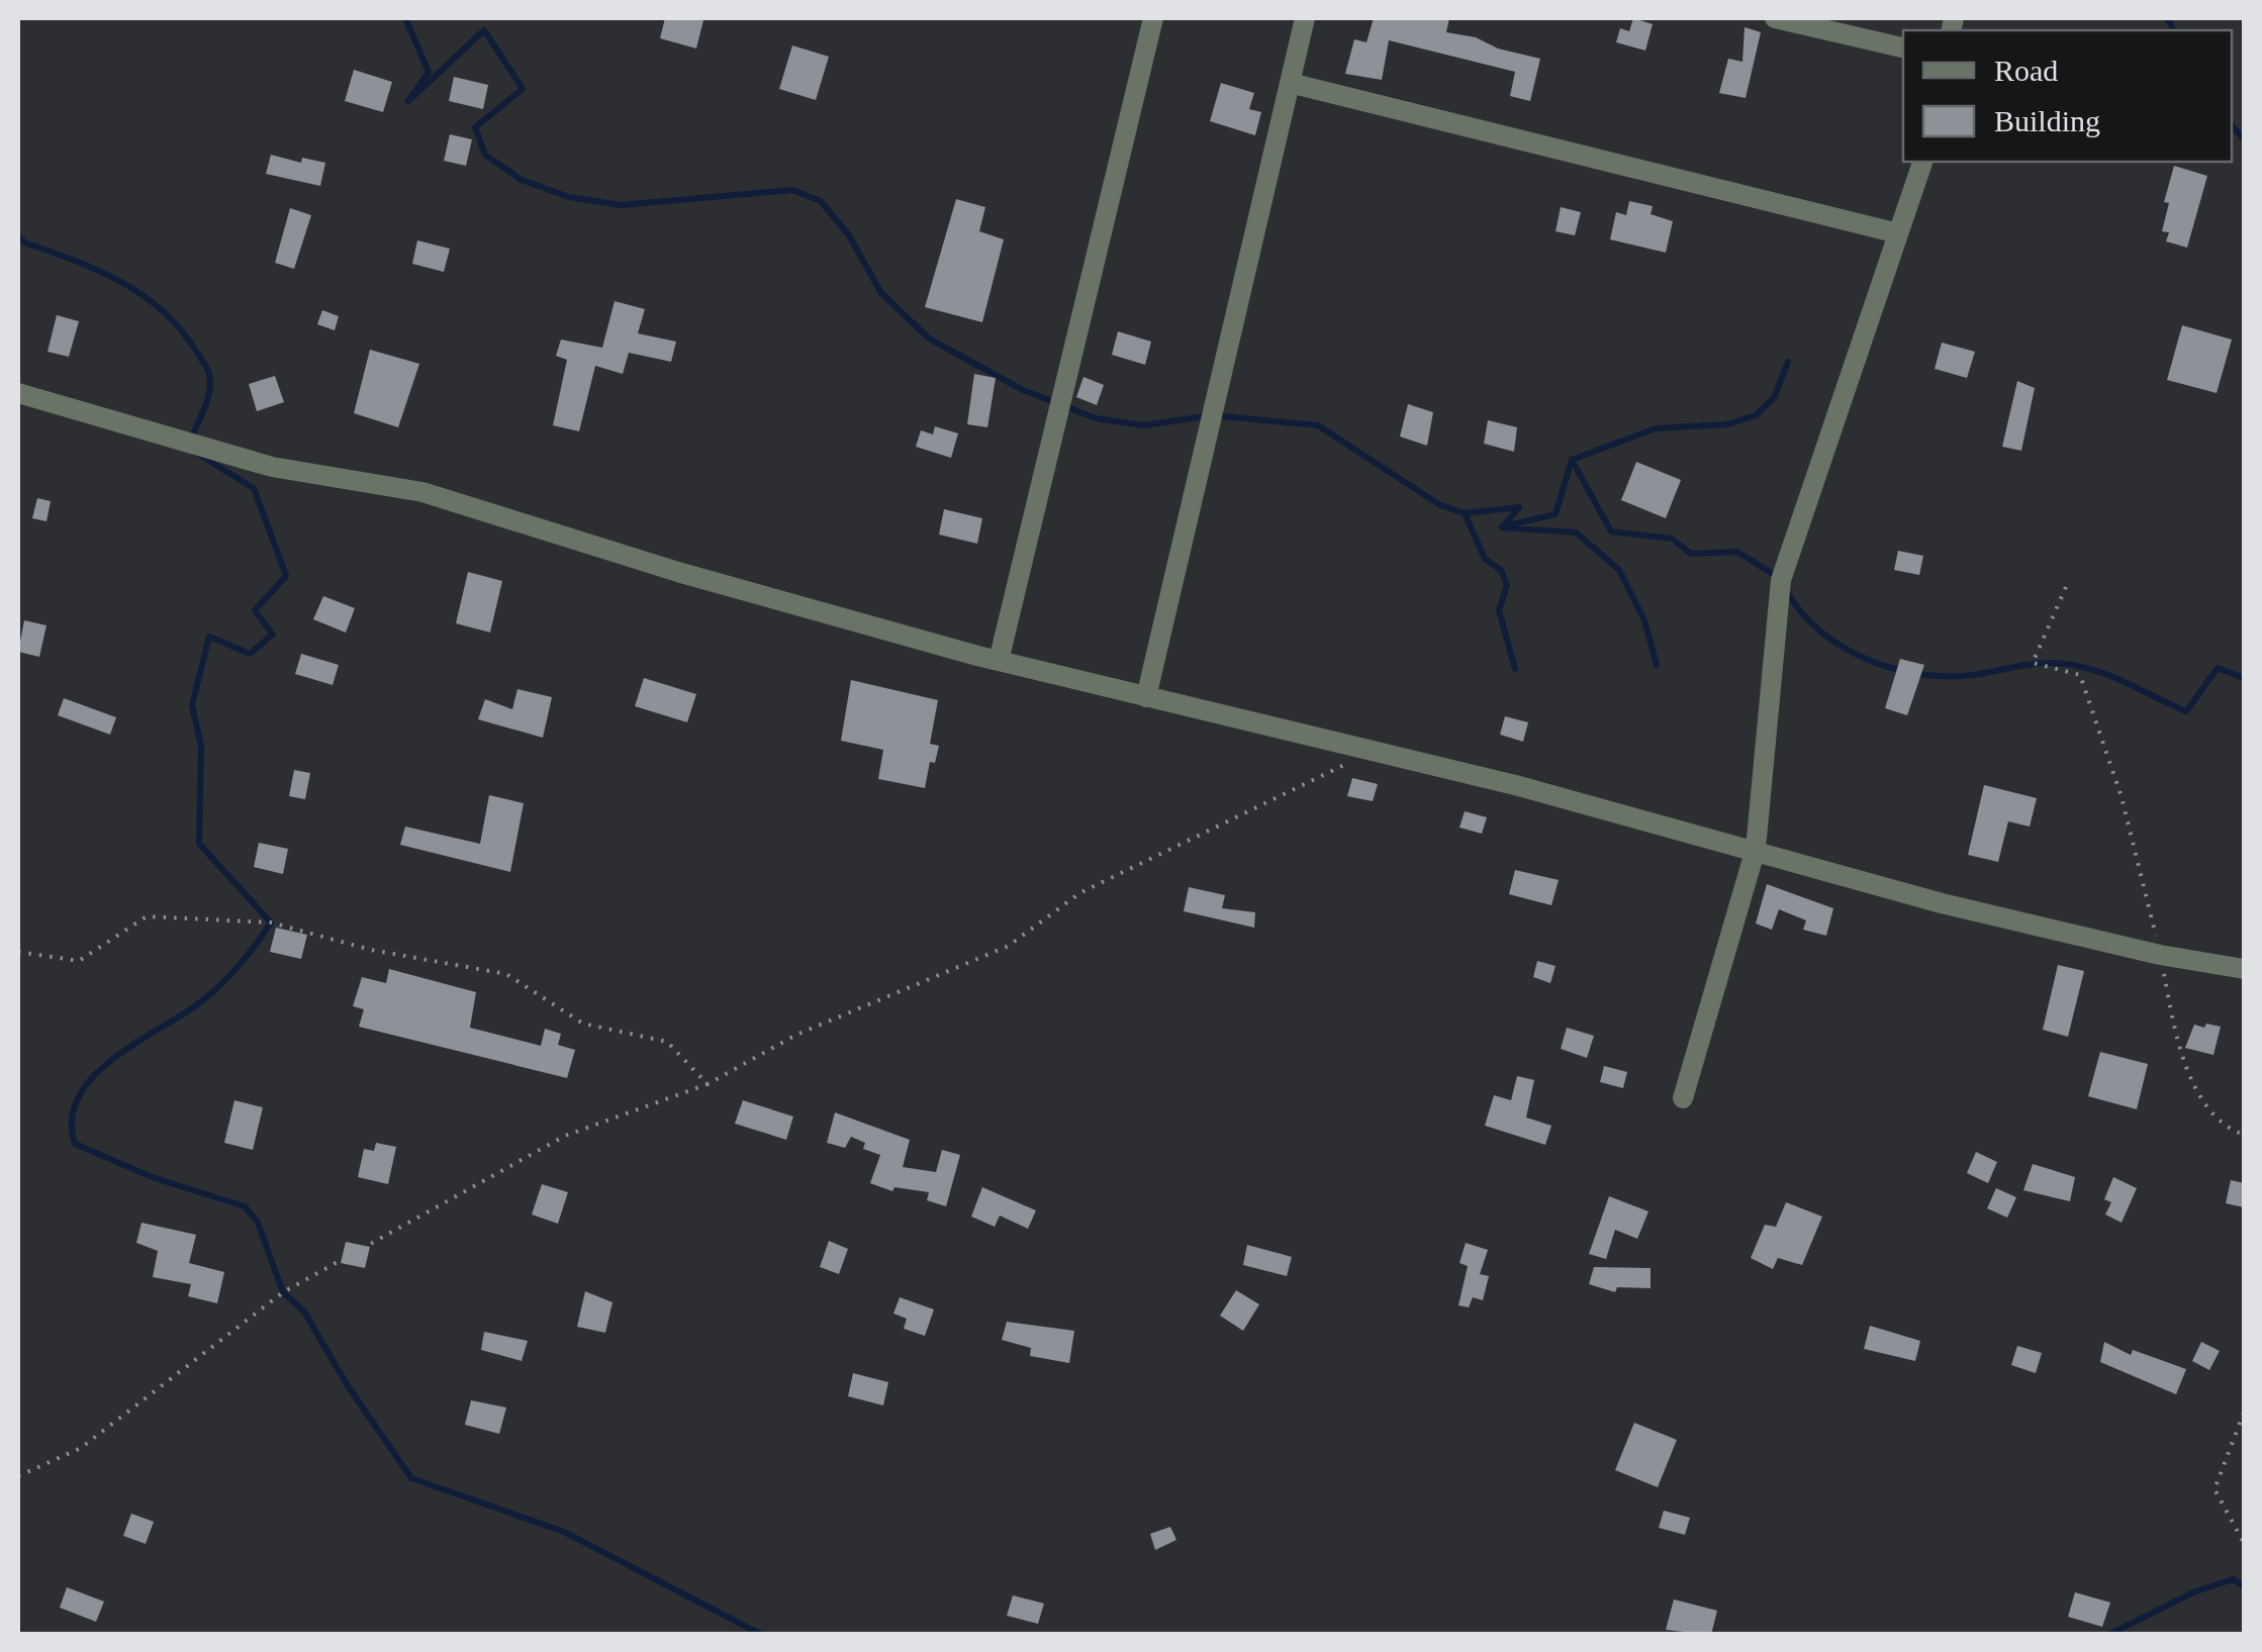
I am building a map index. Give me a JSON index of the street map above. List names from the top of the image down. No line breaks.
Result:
{"legend":["Road","Building"]}
